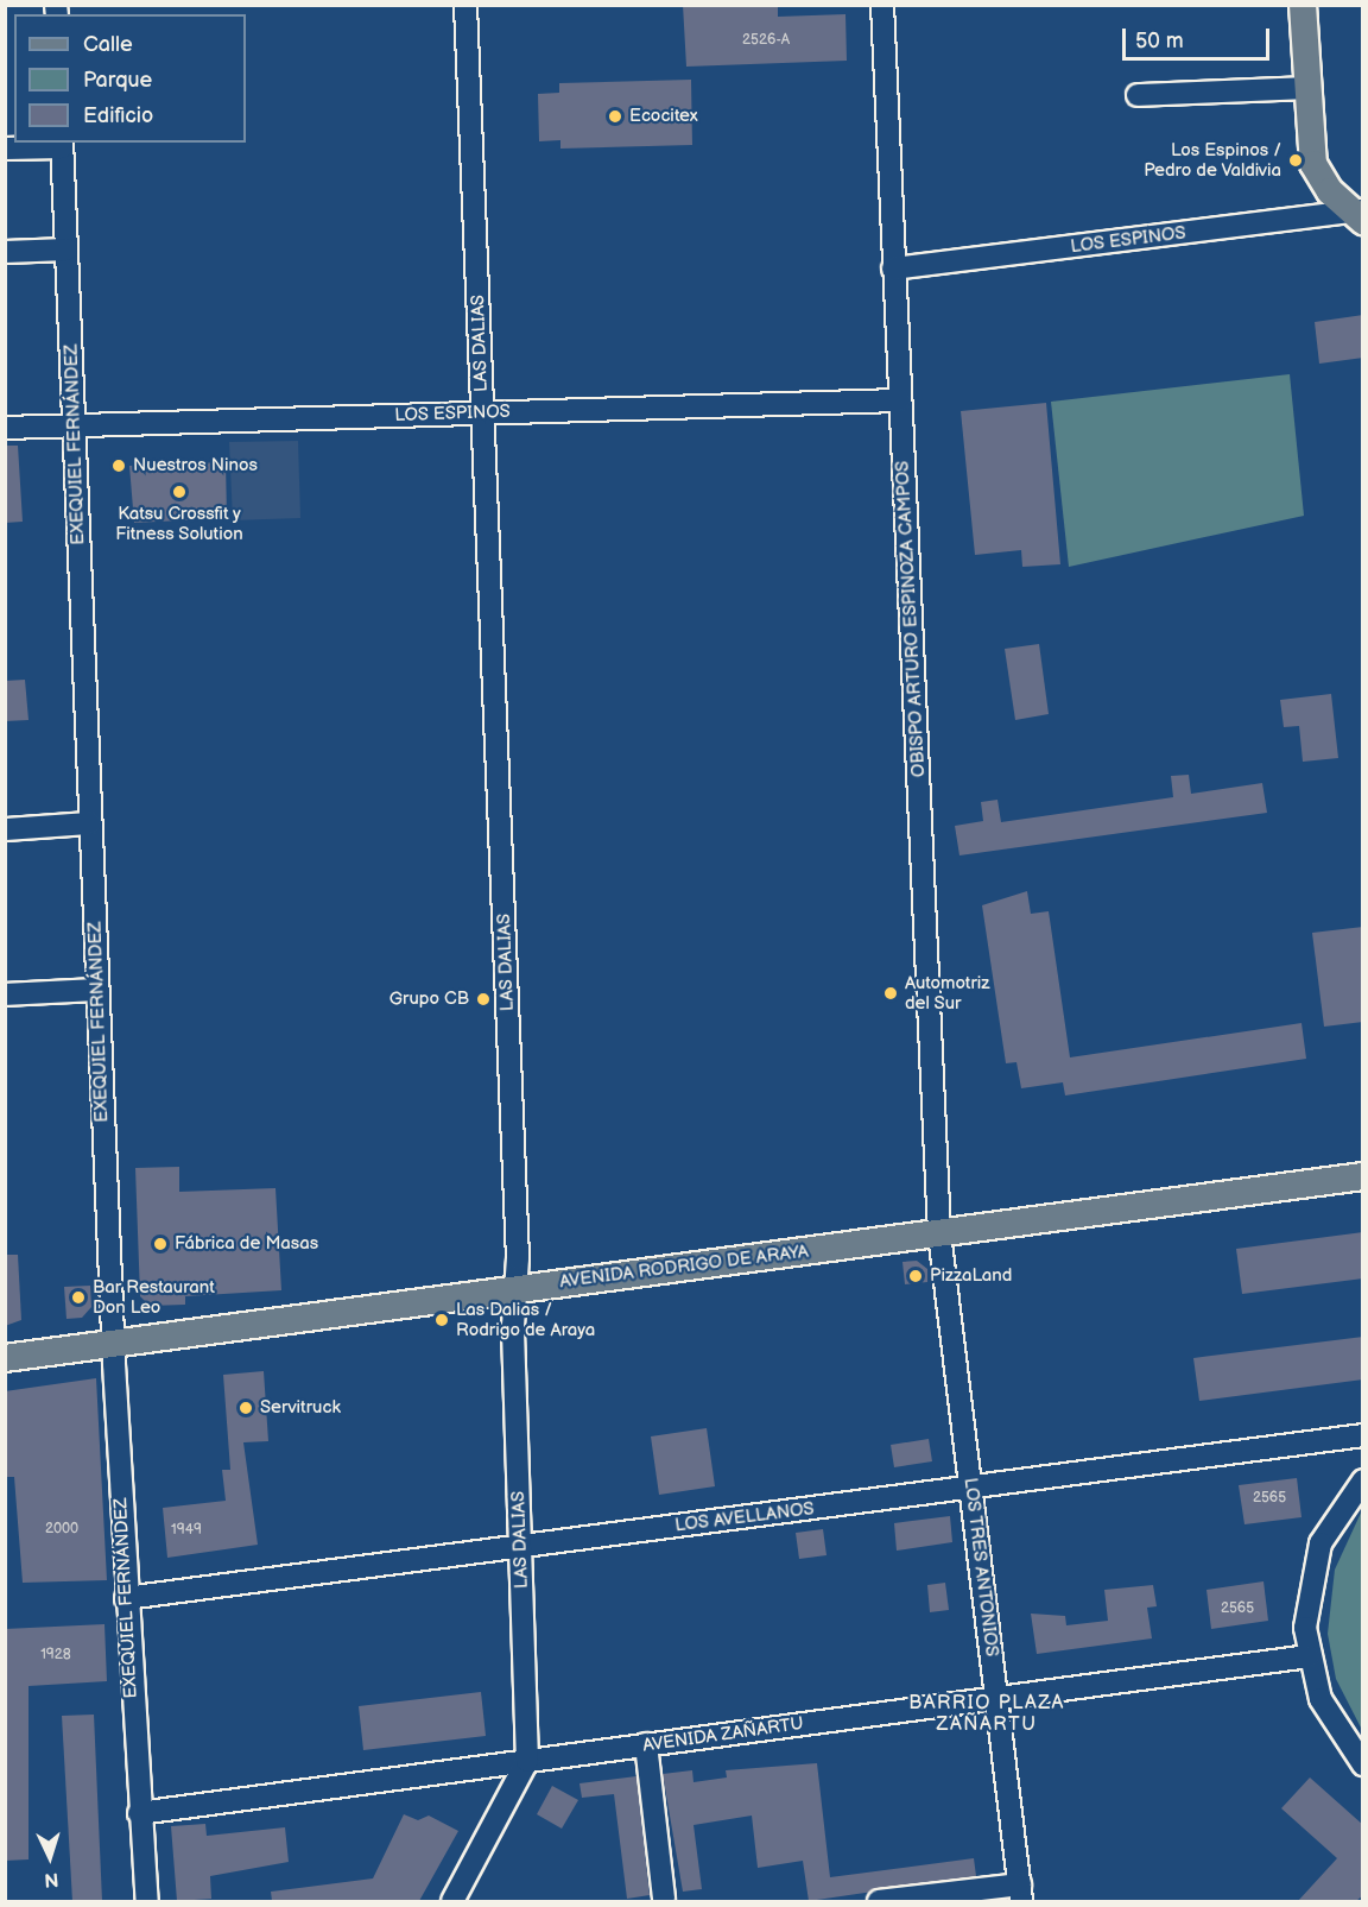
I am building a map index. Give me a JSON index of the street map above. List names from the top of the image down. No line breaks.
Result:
{"streets":{"main road":["AVENIDA RODRIGO DE ARAYA"],"street":["LOS ESPINOS","LAS DALIAS","EXEQUIEL FERNÁNDEZ","OBISPO ARTURO ESPINOZA CAMPOS","LOS AVELLANOS","LOS TRES ANTONIOS","AVENIDA ZAÑARTU"]},"crossings":[["LOS ESPINOS","LAS DALIAS"],["LOS ESPINOS","EXEQUIEL FERNÁNDEZ"],["LOS ESPINOS","OBISPO ARTURO ESPINOZA CAMPOS"],["LAS DALIAS","AVENIDA RODRIGO DE ARAYA"],["LAS DALIAS","LOS AVELLANOS"],["LAS DALIAS","AVENIDA ZAÑARTU"],["EXEQUIEL FERNÁNDEZ","AVENIDA RODRIGO DE ARAYA"],["EXEQUIEL FERNÁNDEZ","LOS AVELLANOS"],["EXEQUIEL FERNÁNDEZ","AVENIDA ZAÑARTU"],["OBISPO ARTURO ESPINOZA CAMPOS","AVENIDA RODRIGO DE ARAYA"],["OBISPO ARTURO ESPINOZA CAMPOS","LOS TRES ANTONIOS"],["AVENIDA RODRIGO DE ARAYA","LOS TRES ANTONIOS"],["LOS AVELLANOS","LOS TRES ANTONIOS"],["LOS TRES ANTONIOS","AVENIDA ZAÑARTU"]],"districts":["BARRIO PLAZA ZAÑARTU"],"places":["Ecocitex","Los Espinos / Pedro de Valdivia","Nuestros Ninos","Katsu Crossfit y Fitness Solution","Automotriz del Sur","Grupo CB","Fábrica de Masas","PizzaLand","Bar Restaurant Don Leo","Las Dalias / Rodrigo de Araya","Servitruck"],"house_numbers":["2526-A","2565","2000","1949","2565","1928"],"legend":["Calle","Parque","Edificio"],"scale_bar":"50 m","north":"bottom"}
